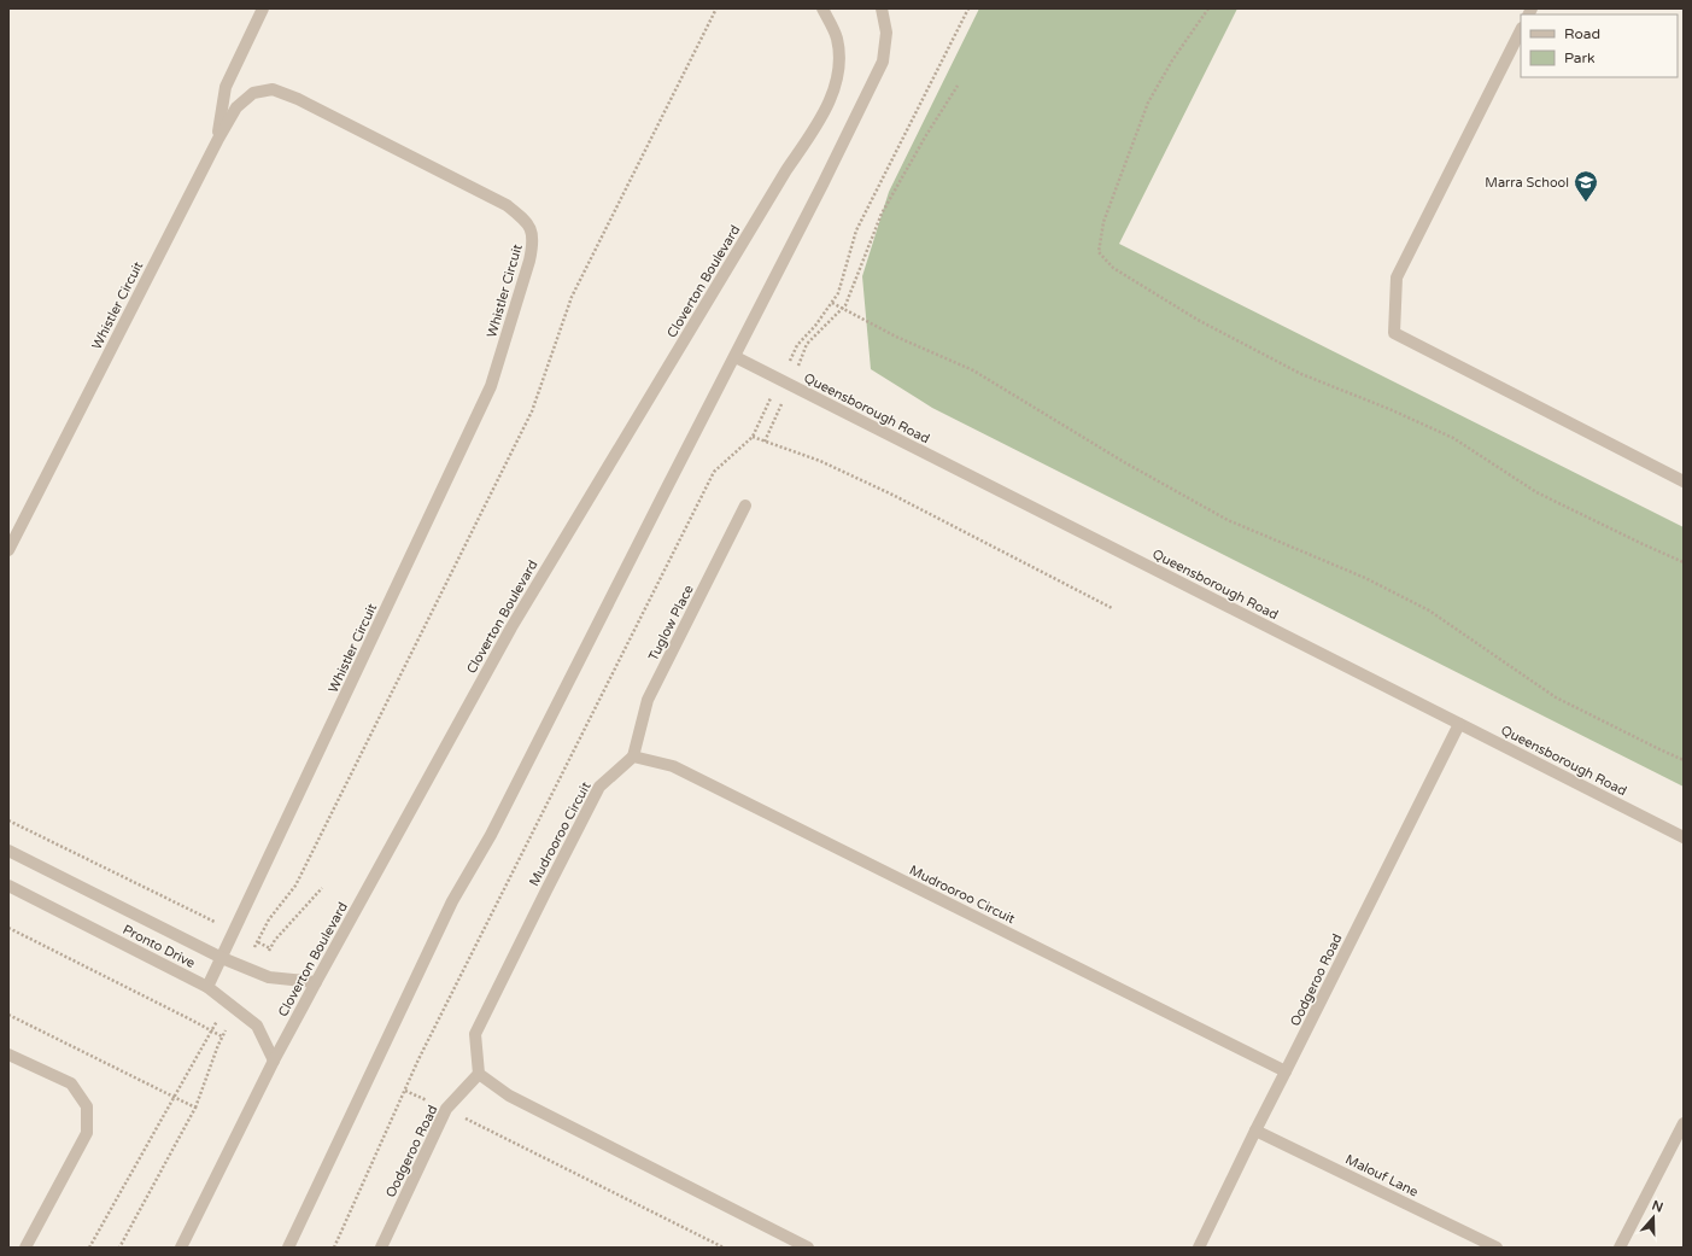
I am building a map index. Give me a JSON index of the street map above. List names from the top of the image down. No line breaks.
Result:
{"streets":{"street":["Cloverton Boulevard","Whistler Circuit","Queensborough Road","Tuglow Place","Mudrooroo Circuit","Pronto Drive","Oodgeroo Road","Malouf Lane"]},"crossings":[["Cloverton Boulevard","Pronto Drive"],["Whistler Circuit","Pronto Drive"],["Queensborough Road","Oodgeroo Road"],["Tuglow Place","Mudrooroo Circuit"],["Mudrooroo Circuit","Oodgeroo Road"],["Oodgeroo Road","Malouf Lane"]],"places":{"school or university":["Marra School"]},"legend":["Road","Park"],"north":"top"}
